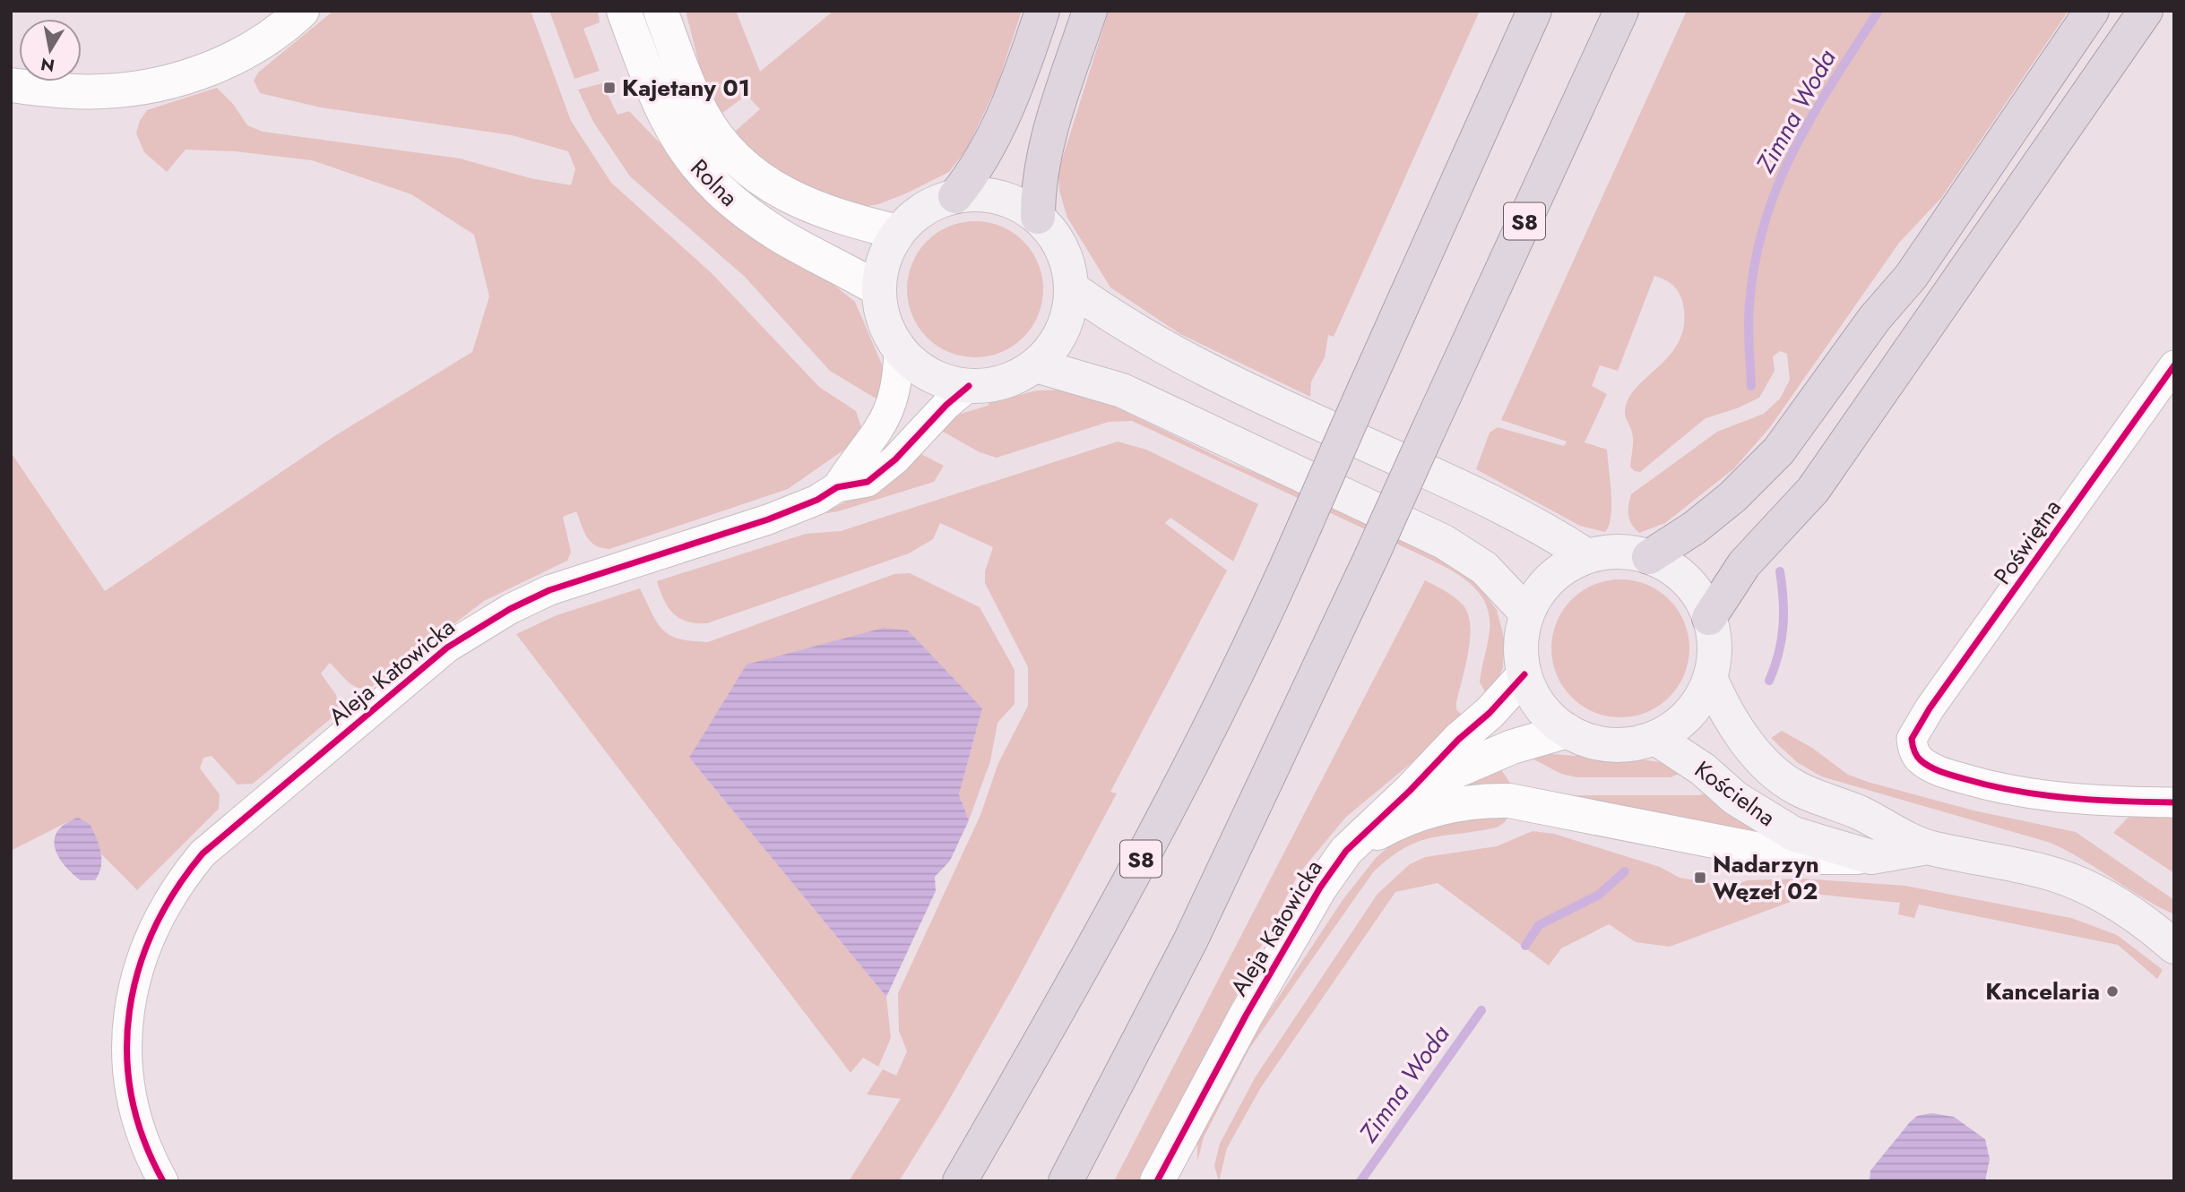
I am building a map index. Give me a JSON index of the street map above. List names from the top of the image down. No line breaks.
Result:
{"streets":{"highway":["S8"],"main road":["Kościelna"],"street":["Rolna","Poświętna","Aleja Katowicka"]},"crossings":[["Rolna","Aleja Katowicka"],["Aleja Katowicka","Kościelna"]],"water":["Zimna Woda"],"places":{"transit":["Kajetany 01","Nadarzyn Węzeł 02"],"other":["Kancelaria"]},"north":"bottom"}
